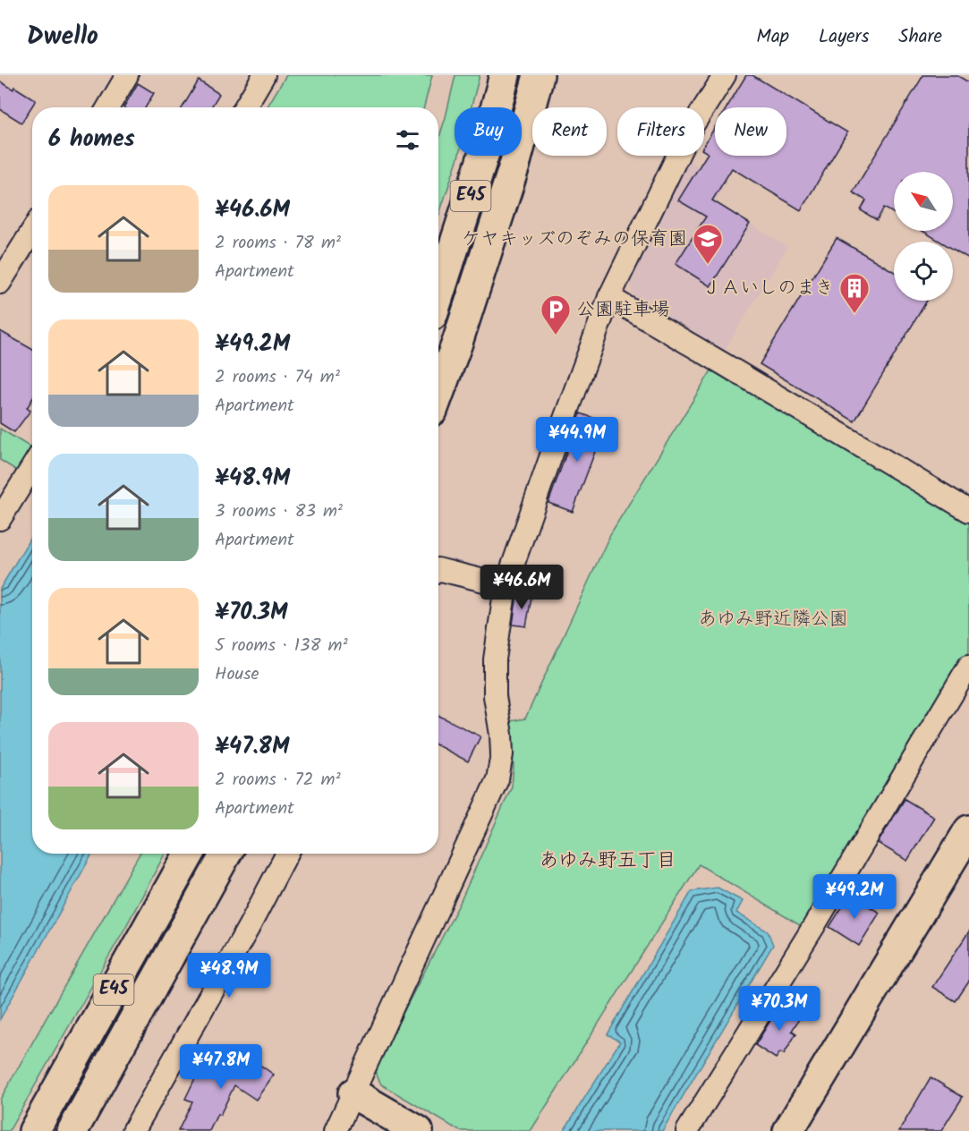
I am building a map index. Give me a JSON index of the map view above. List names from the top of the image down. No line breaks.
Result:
{"streets":{"main road":["E45"]},"districts":["あゆみ野五丁目"],"parks":["あゆみ野近隣公園"],"places":{"school or university":["ケヤキッズのぞみの保育園"],"building":["ＪＡいしのまき"],"parking":["公園駐車場"]},"north":"top left","page":{"header":"Dwello","nav":["Map","Layers","Share"],"chip":["Buy","Rent","Filters","New"],"heading":"6 homes","list":[{"name":"¥46.6M","note":"2 rooms · 78 m² · Apartment"},{"name":"¥49.2M","note":"2 rooms · 74 m² · Apartment"},{"name":"¥48.9M","note":"3 rooms · 83 m² · Apartment"},{"name":"¥70.3M","note":"5 rooms · 138 m² · House"},{"name":"¥47.8M","note":"2 rooms · 72 m² · Apartment"}],"price":["¥44.9M","¥46.6M","¥49.2M","¥48.9M","¥70.3M","¥47.8M"]}}
